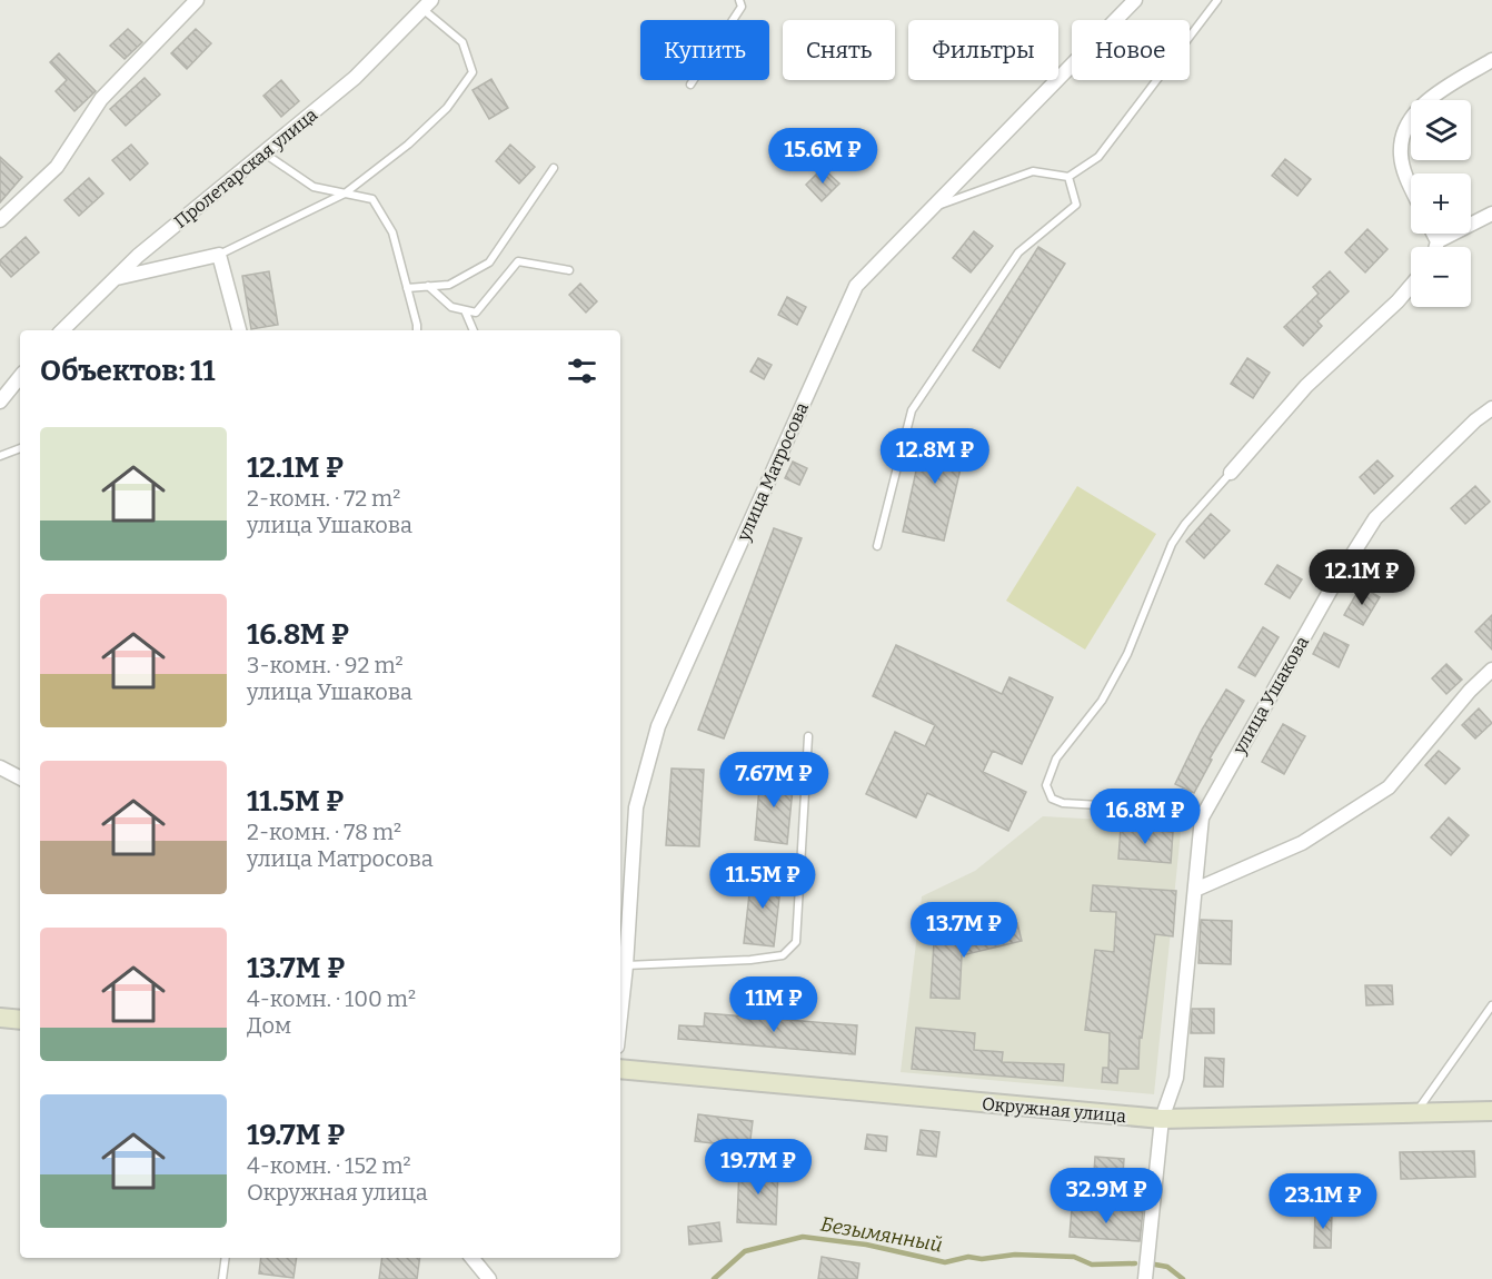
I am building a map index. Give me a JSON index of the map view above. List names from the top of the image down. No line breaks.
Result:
{"streets":{"main road":["Окружная улица"],"street":["Пролетарская улица","улица Матросова","улица Ушакова"]},"crossings":[["улица Ушакова","Окружная улица"]],"water":["Безымянный"],"page":{"chip":["Купить","Снять","Фильтры","Новое"],"map_buttons":["+","−"],"price":["15.6M ₽","12.8M ₽","12.1M ₽","7.67M ₽","16.8M ₽","11.5M ₽","13.7M ₽","11M ₽","19.7M ₽","32.9M ₽","23.1M ₽"],"heading":"Объектов: 11","list":[{"name":"12.1M ₽","note":"2-комн. · 72 m² · улица Ушакова"},{"name":"16.8M ₽","note":"3-комн. · 92 m² · улица Ушакова"},{"name":"11.5M ₽","note":"2-комн. · 78 m² · улица Матросова"},{"name":"13.7M ₽","note":"4-комн. · 100 m² · Дом"},{"name":"19.7M ₽","note":"4-комн. · 152 m² · Окружная улица"}]}}
